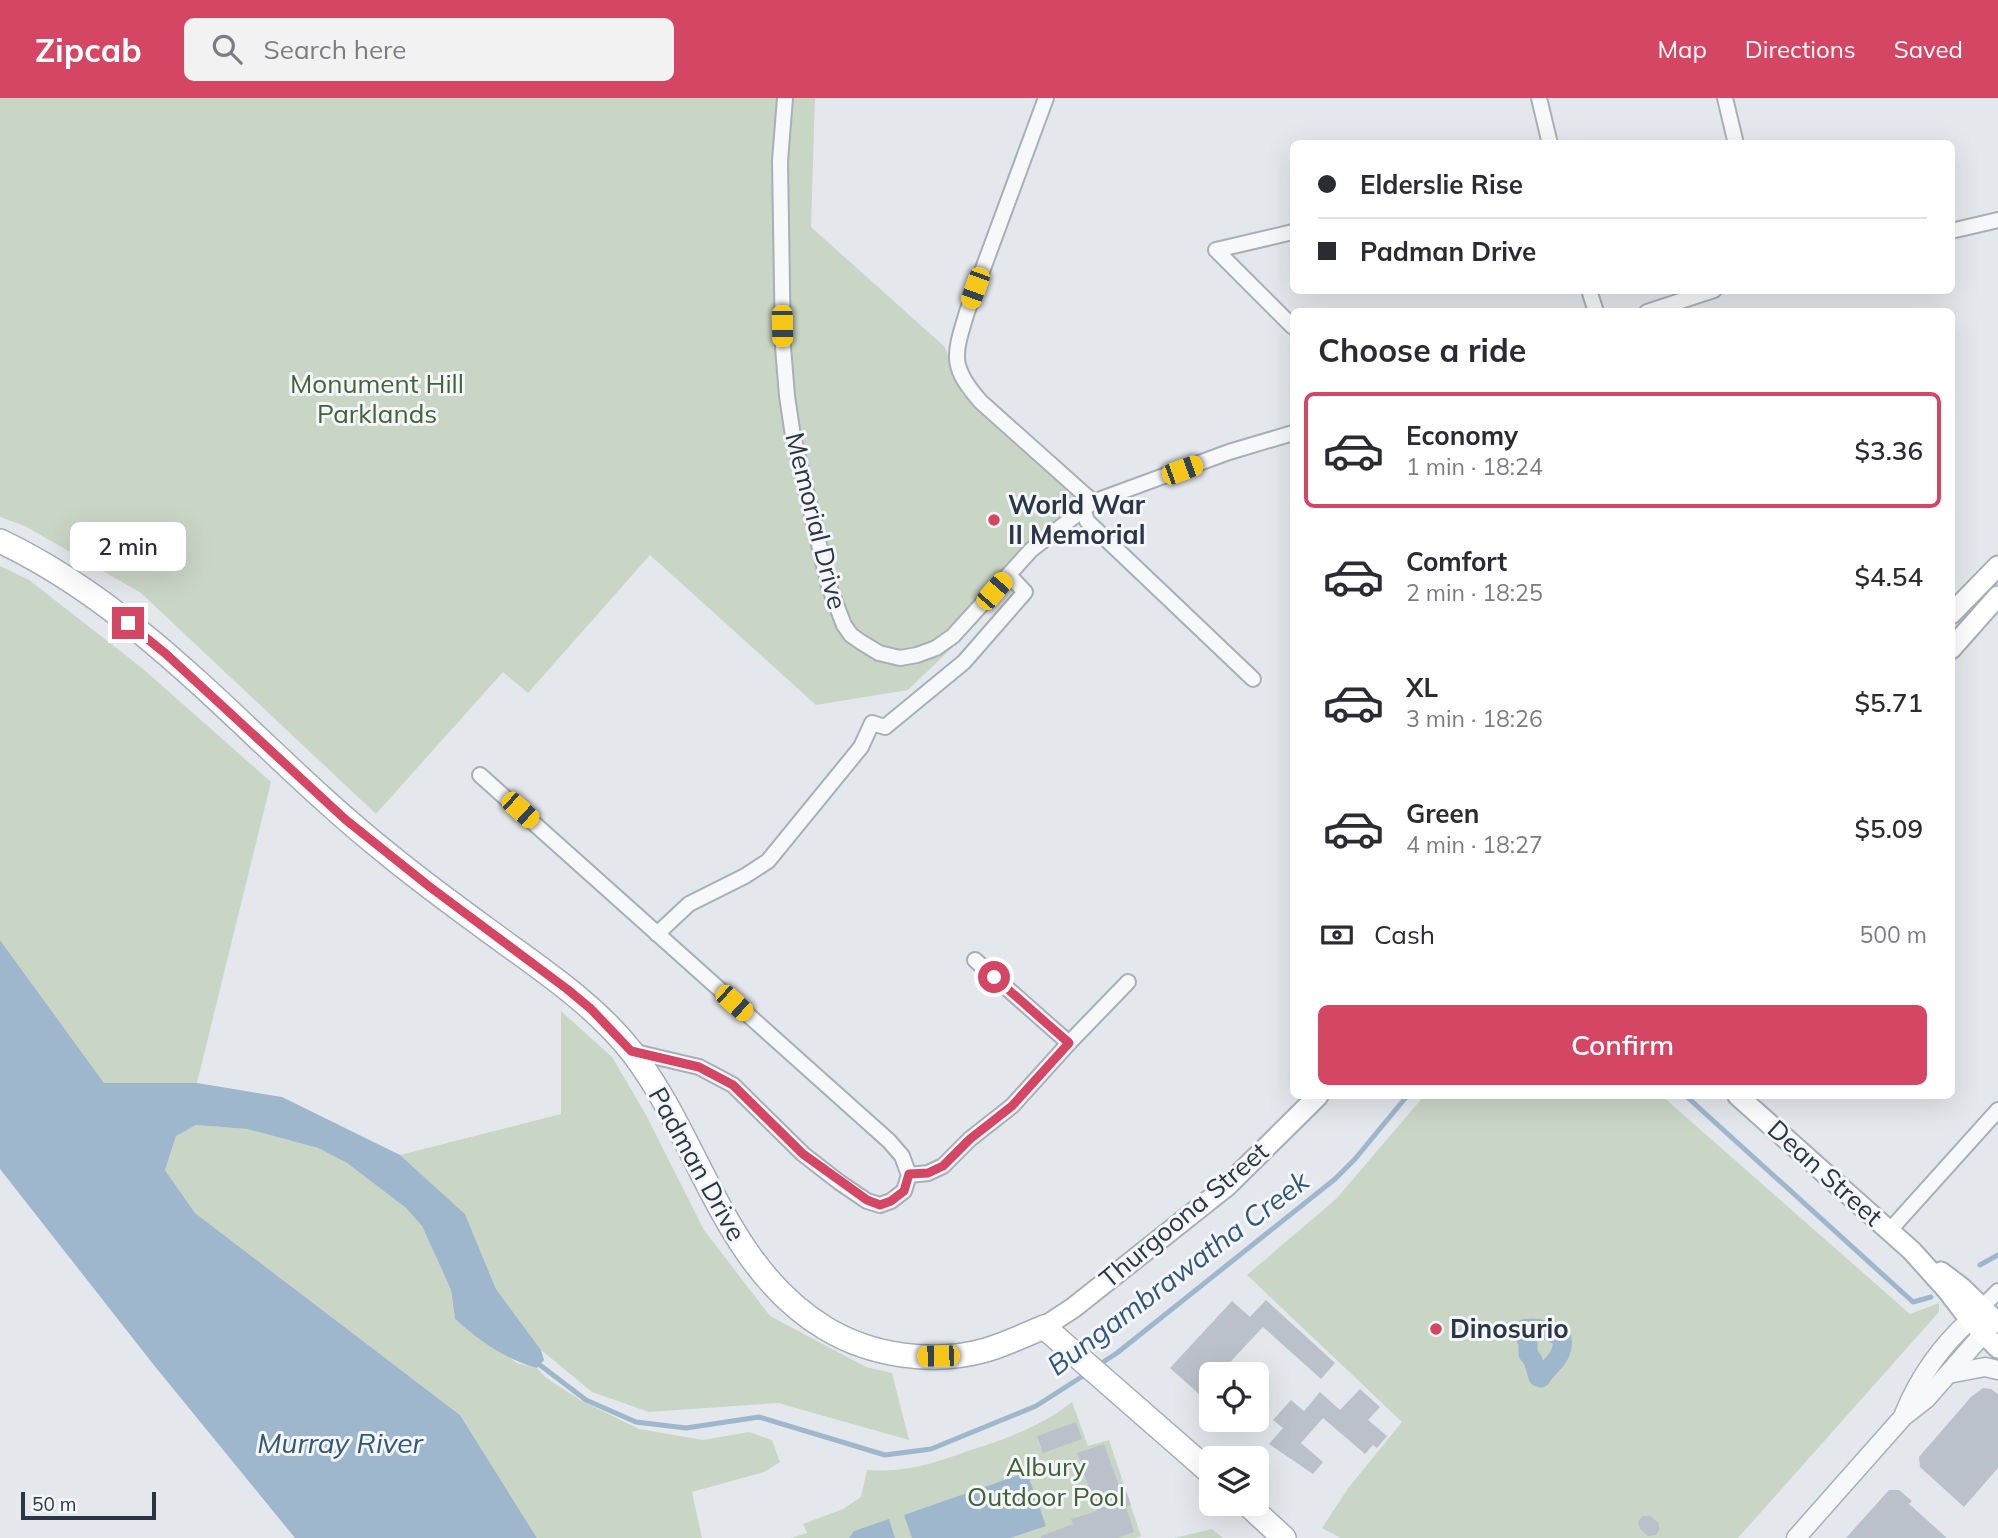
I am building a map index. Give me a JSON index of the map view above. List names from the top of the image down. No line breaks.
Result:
{"streets":{"main road":["Padman Drive","Dean Street","Thurgoona Street"],"street":["Memorial Drive"]},"crossings":[["Padman Drive","Thurgoona Street"]],"water":["Bungambrawatha Creek","Murray River"],"parks":["Monument Hill Parklands","Albury Outdoor Pool"],"places":["World War II Memorial","Dinosurio"],"scale_bar":"50 m","page":{"header":"Zipcab","search":"Search here","nav":["Map","Directions","Saved"],"banner":["Elderslie Rise","Padman Drive"],"heading":"Choose a ride","list":[{"name":"Economy","note":"1 min · 18:24","value":"$3.36"},{"name":"Comfort","note":"2 min · 18:25","value":"$4.54"},{"name":"XL","note":"3 min · 18:26","value":"$5.71"},{"name":"Green","note":"4 min · 18:27","value":"$5.09"}],"bubble":"2 min","pay":["Cash","500 m"],"buttons":"Confirm","scale":"50 m"}}
